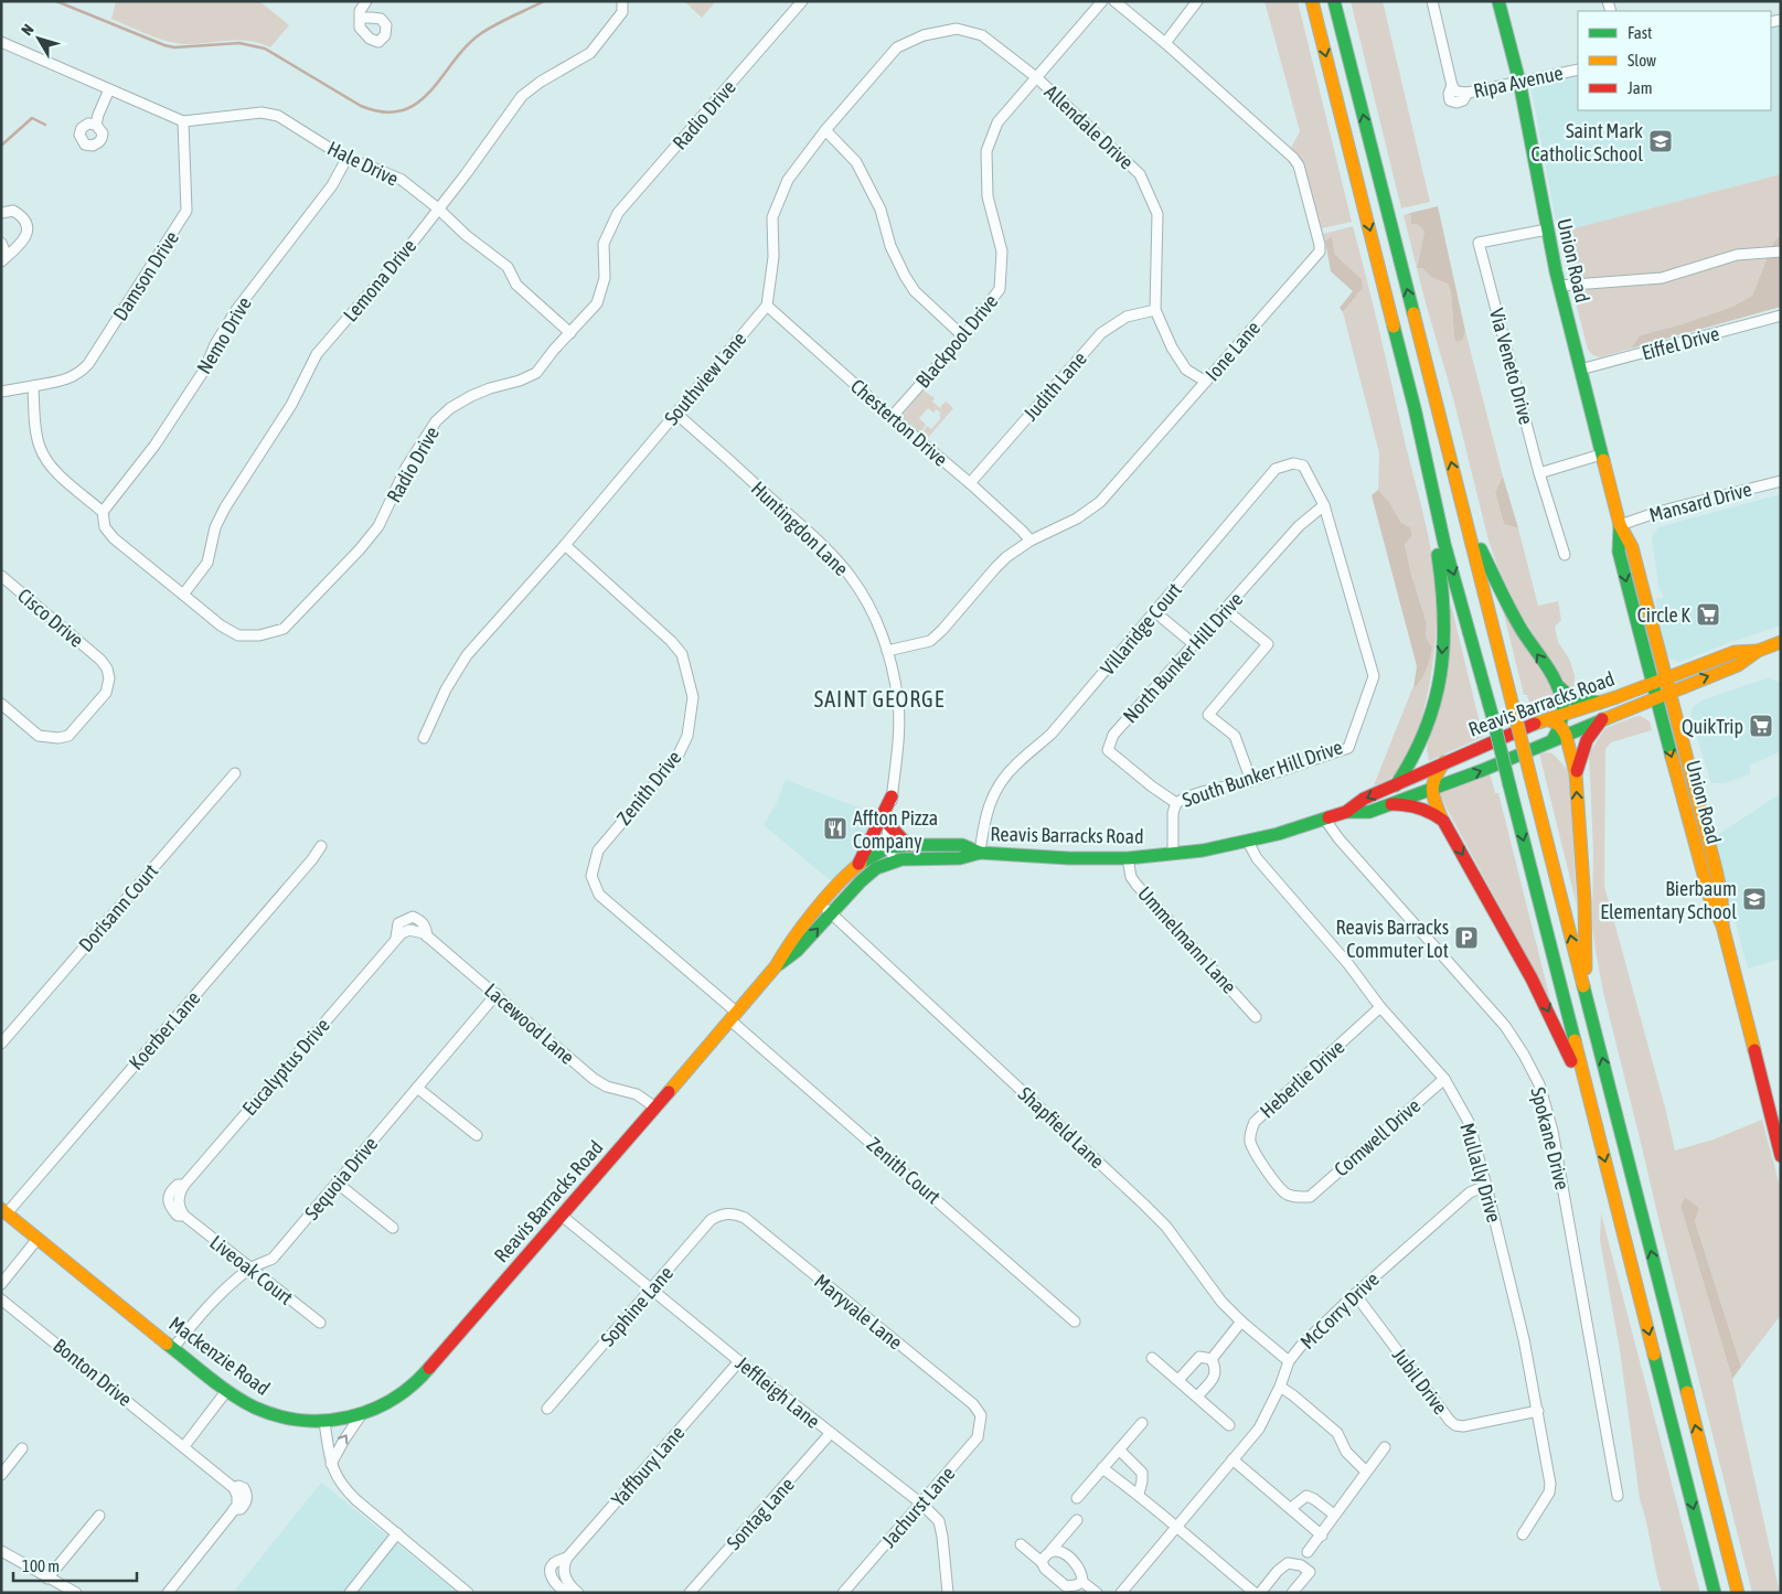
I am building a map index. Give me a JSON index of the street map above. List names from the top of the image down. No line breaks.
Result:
{"streets":{"main road":["Union Road","Reavis Barracks Road","Mackenzie Road"],"street":["Ripa Avenue","Radio Drive","Allendale Drive","Hale Drive","Damson Drive","Lemona Drive","Nemo Drive","Blackpool Drive","Eiffel Drive","Ione Lane","Via Veneto Drive","Southview Lane","Judith Lane","Chesterton Drive","Mansard Drive","Huntingdon Lane","Cisco Drive","Villaridge Court","North Bunker Hill Drive","South Bunker Hill Drive","Zenith Drive","Dorisann Court","Ummelmann Lane","Lacewood Lane","Koerber Lane","Eucalyptus Drive","Heberlie Drive","Shapfield Lane","Cornwell Drive","Spokane Drive","Zenith Court","Mullally Drive","Sequoia Drive","Liveoak Court","Sophine Lane","McCorry Drive","Maryvale Lane","Bonton Drive","Jubil Drive","Jeffleigh Lane","Yaffbury Lane","Jachurst Lane","Sontag Lane"]},"crossings":[["Ripa Avenue","Union Road"],["Radio Drive","Hale Drive"],["Radio Drive","Damson Drive"],["Radio Drive","Lemona Drive"],["Radio Drive","Nemo Drive"],["Allendale Drive","Blackpool Drive"],["Allendale Drive","Ione Lane"],["Allendale Drive","Judith Lane"],["Hale Drive","Damson Drive"],["Hale Drive","Lemona Drive"],["Hale Drive","Nemo Drive"],["Union Road","Eiffel Drive"],["Union Road","Via Veneto Drive"],["Union Road","Mansard Drive"],["Union Road","Reavis Barracks Road"],["Blackpool Drive","Chesterton Drive"],["Ione Lane","Chesterton Drive"],["Ione Lane","Huntingdon Lane"],["Southview Lane","Chesterton Drive"],["Southview Lane","Huntingdon Lane"],["Southview Lane","Zenith Drive"],["Judith Lane","Chesterton Drive"],["Huntingdon Lane","Reavis Barracks Road"],["Villaridge Court","North Bunker Hill Drive"],["Villaridge Court","Reavis Barracks Road"],["Villaridge Court","South Bunker Hill Drive"],["North Bunker Hill Drive","South Bunker Hill Drive"],["Reavis Barracks Road","South Bunker Hill Drive"],["Reavis Barracks Road","Zenith Drive"],["Reavis Barracks Road","Ummelmann Lane"],["Reavis Barracks Road","Lacewood Lane"],["Reavis Barracks Road","Shapfield Lane"],["Reavis Barracks Road","Spokane Drive"],["Reavis Barracks Road","Zenith Court"],["Reavis Barracks Road","Mullally Drive"],["Reavis Barracks Road","Mackenzie Road"],["Reavis Barracks Road","Jeffleigh Lane"],["Zenith Drive","Zenith Court"],["Lacewood Lane","Eucalyptus Drive"],["Lacewood Lane","Sequoia Drive"],["Koerber Lane","Mackenzie Road"],["Eucalyptus Drive","Liveoak Court"],["Heberlie Drive","Cornwell Drive"],["Heberlie Drive","Mullally Drive"],["Shapfield Lane","McCorry Drive"],["Cornwell Drive","Mullally Drive"],["Mullally Drive","McCorry Drive"],["Mullally Drive","Jubil Drive"],["Sequoia Drive","Liveoak Court"],["Sequoia Drive","Mackenzie Road"],["Sophine Lane","Maryvale Lane"],["Sophine Lane","Jeffleigh Lane"],["McCorry Drive","Jubil Drive"],["Maryvale Lane","Jachurst Lane"],["Jeffleigh Lane","Yaffbury Lane"],["Jeffleigh Lane","Jachurst Lane"],["Jeffleigh Lane","Sontag Lane"]],"districts":["SAINT GEORGE"],"places":{"school or university":["Saint Mark Catholic School","Bierbaum Elementary School"],"supermarket":["Circle K","QuikTrip"],"restaurant":["Affton Pizza Company"],"parking":["Reavis Barracks Commuter Lot"]},"legend":["Fast","Slow","Jam"],"scale_bar":"100 m","north":"top left"}
